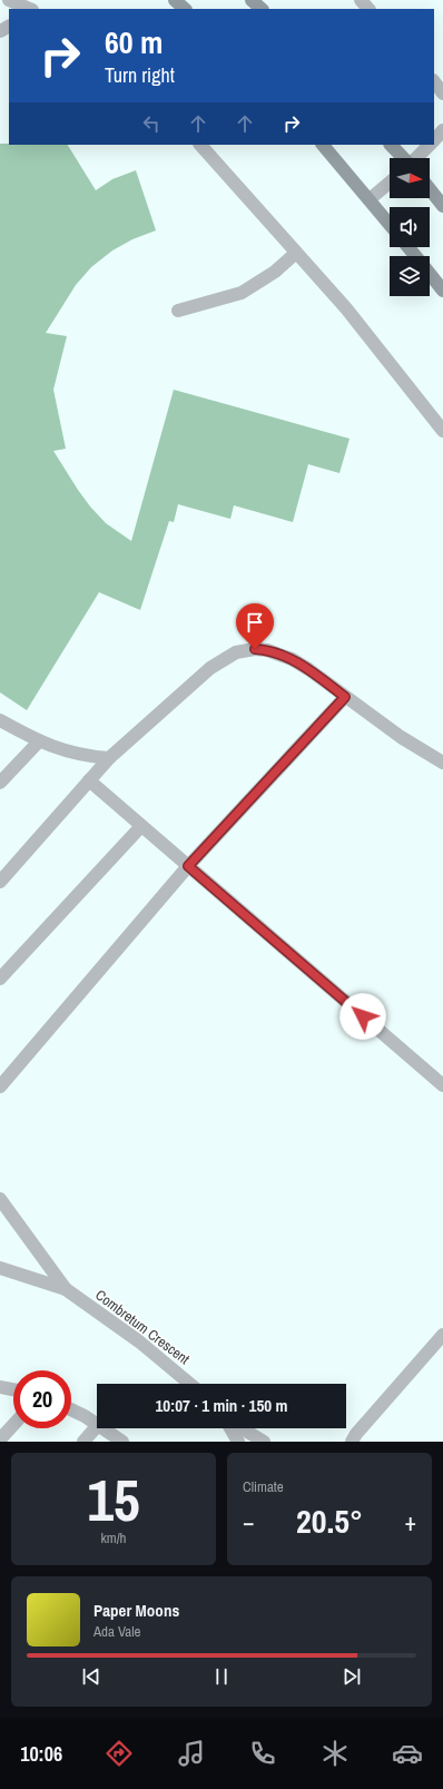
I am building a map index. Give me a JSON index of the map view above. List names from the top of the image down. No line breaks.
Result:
{"streets":{"street":["Combretum Crescent"]},"north":"right","page":{"turn":["60 m","Turn right"],"limit":"20","trip":"10:07 · 1 min · 150 m","tile":[["15","km/h"],"Climate"],"heat":["−","20.5°","+"],"song":["Paper Moons","Ada Vale"],"tabs":"10:06"}}
